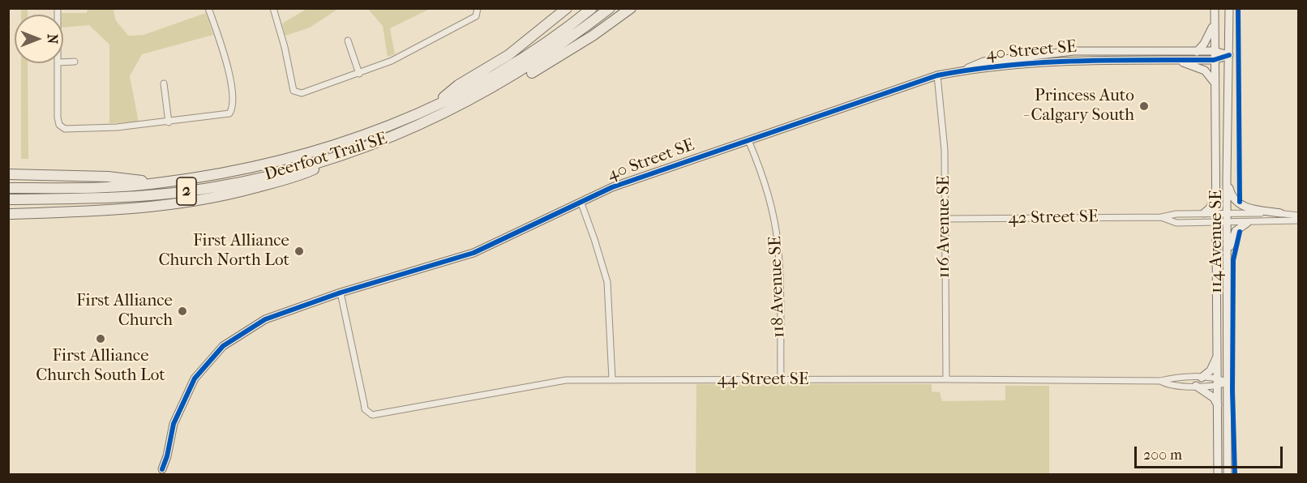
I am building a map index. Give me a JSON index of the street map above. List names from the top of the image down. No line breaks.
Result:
{"streets":{"highway":["Deerfoot Trail SE","2"],"street":["40 Street SE","42 Street SE","116 Avenue SE","114 Avenue SE","118 Avenue SE","44 Street SE"]},"crossings":[["40 Street SE","116 Avenue SE"],["40 Street SE","114 Avenue SE"],["40 Street SE","118 Avenue SE"],["40 Street SE","44 Street SE"],["42 Street SE","116 Avenue SE"],["42 Street SE","114 Avenue SE"],["116 Avenue SE","44 Street SE"],["114 Avenue SE","44 Street SE"],["118 Avenue SE","44 Street SE"]],"places":["Princess Auto - Calgary South","First Alliance Church North Lot","First Alliance Church","First Alliance Church South Lot"],"scale_bar":"200 m","north":"right"}
